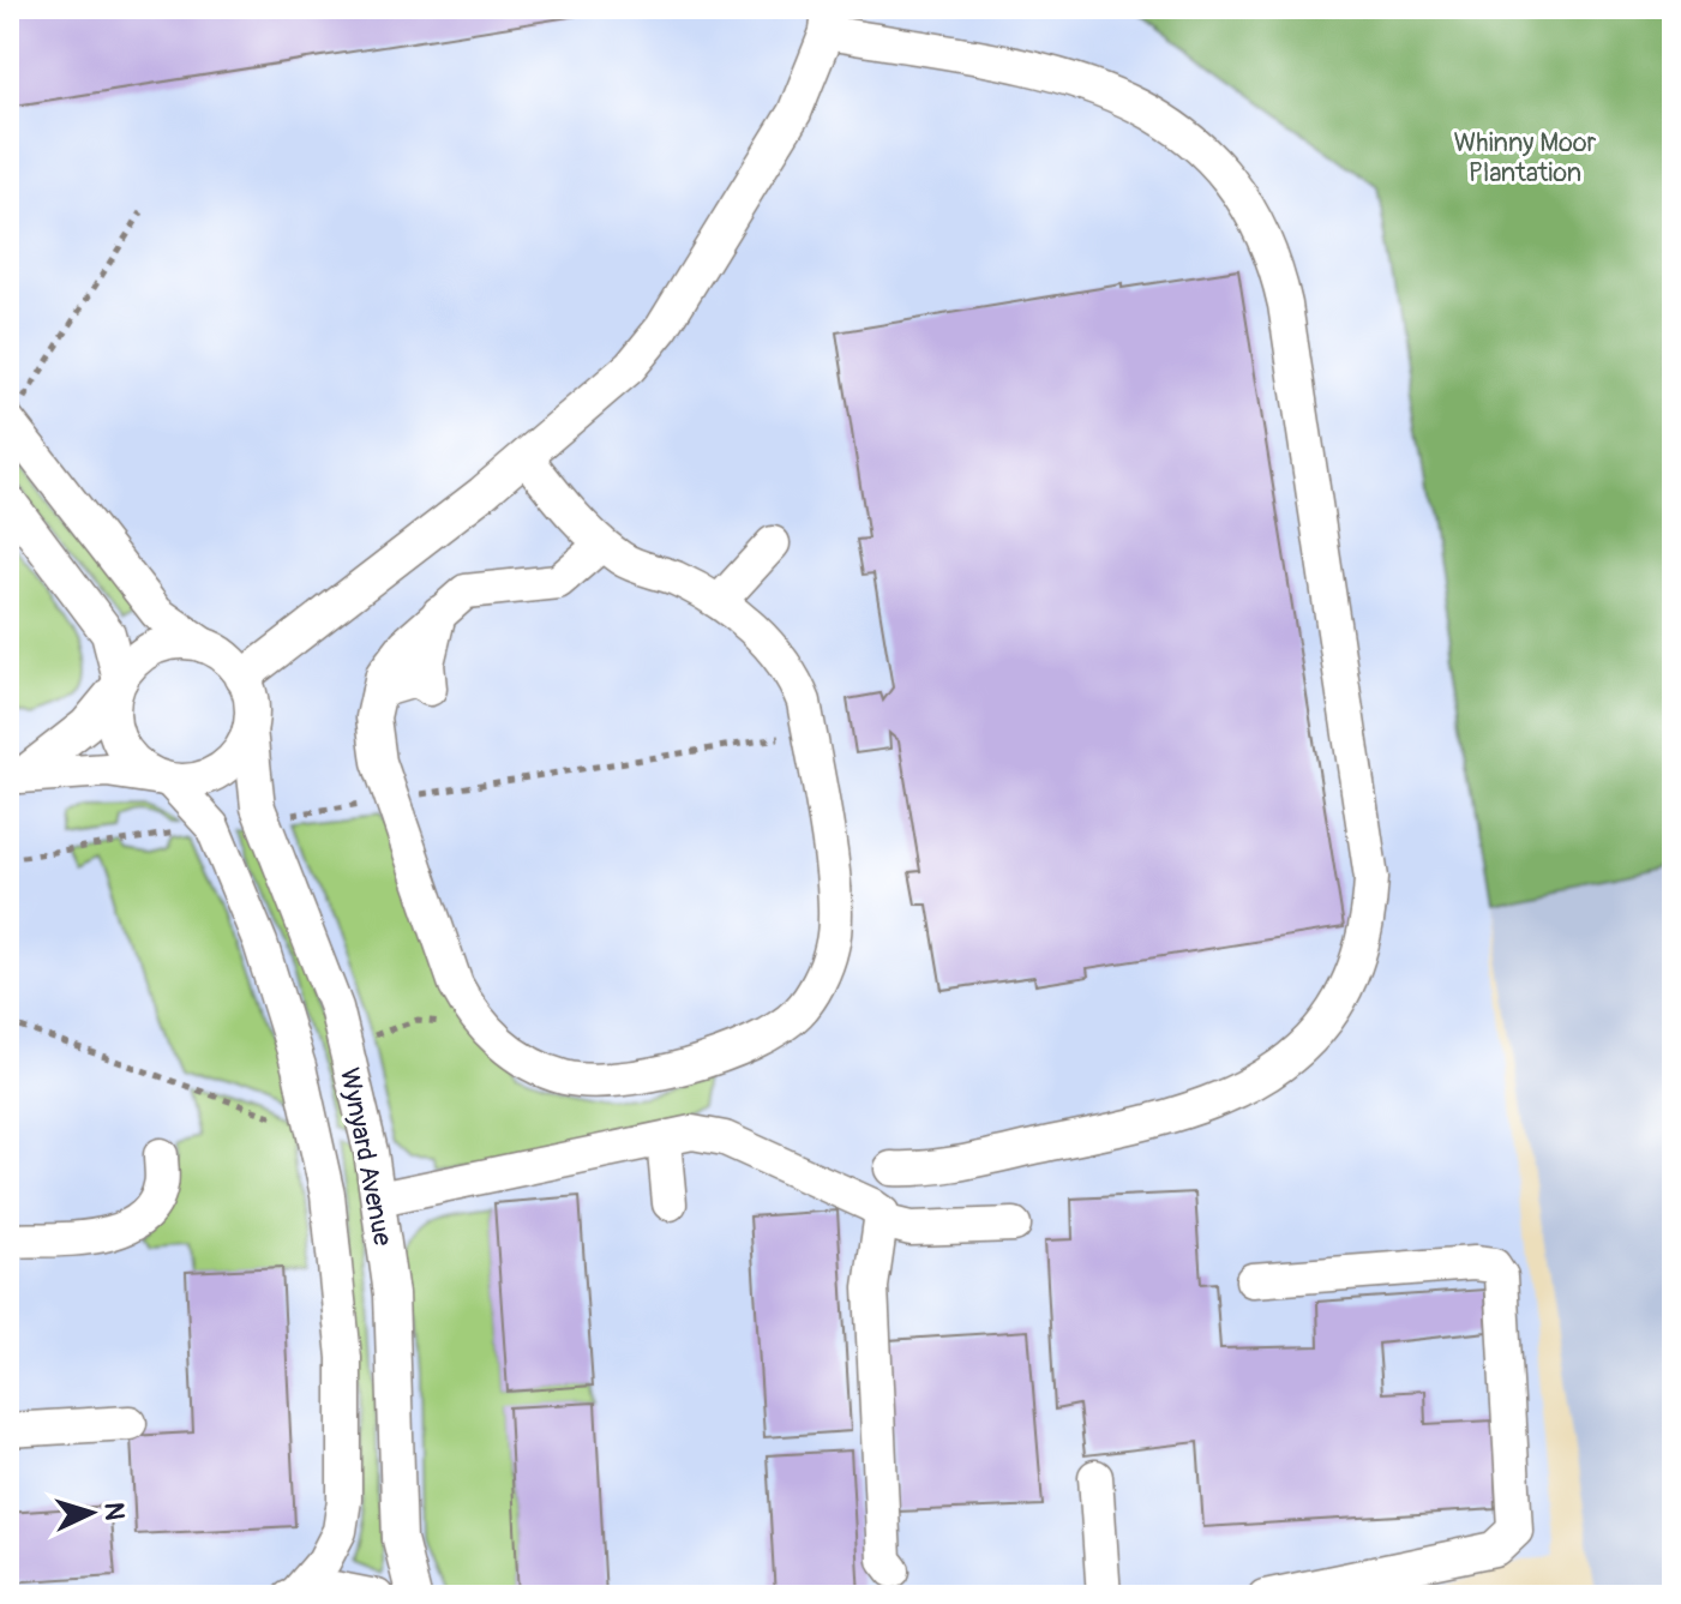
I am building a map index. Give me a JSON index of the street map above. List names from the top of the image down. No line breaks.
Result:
{"streets":{"street":["Wynyard Avenue"]},"parks":["Whinny Moor Plantation"],"north":"right"}
